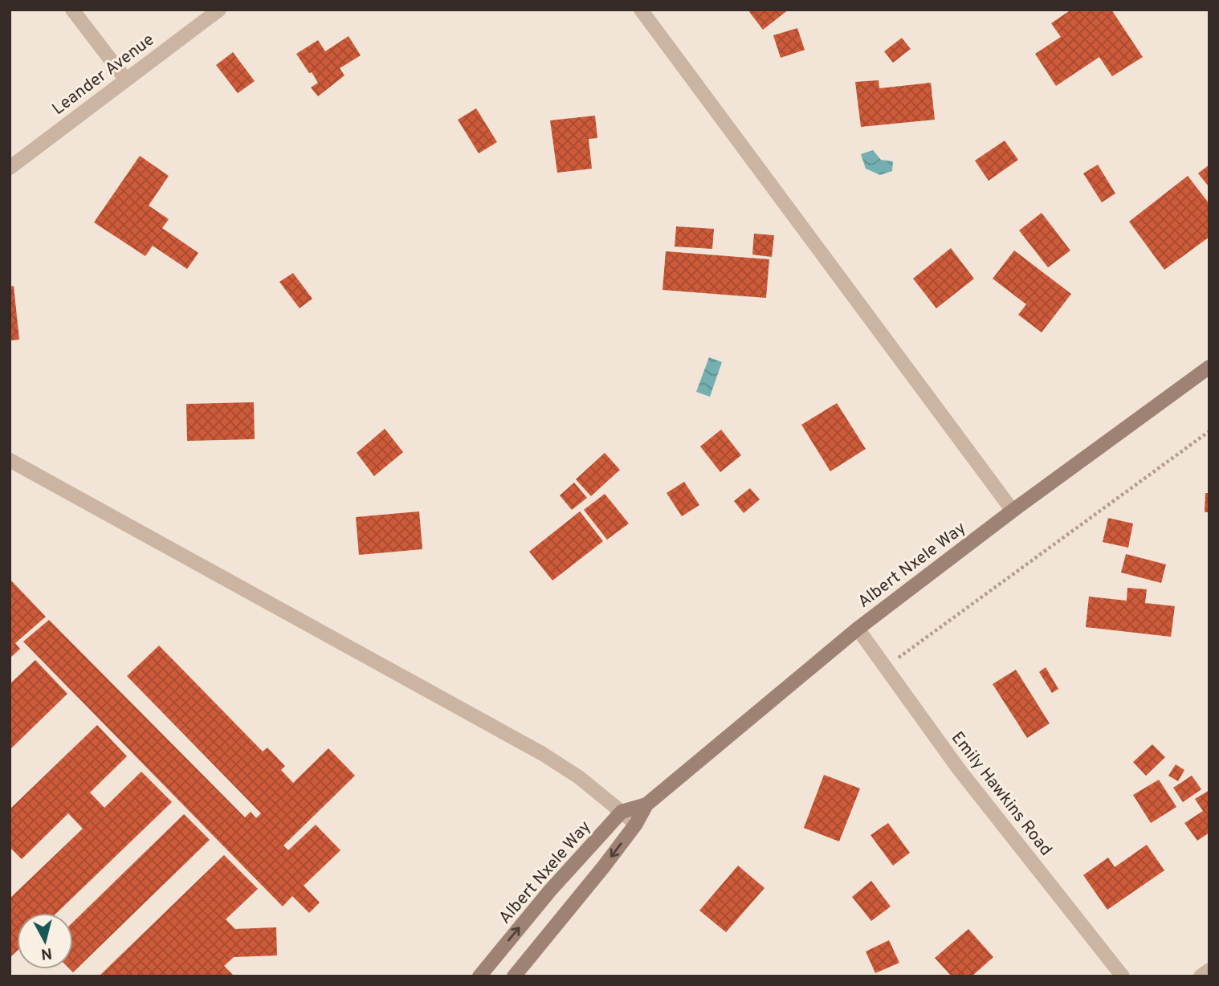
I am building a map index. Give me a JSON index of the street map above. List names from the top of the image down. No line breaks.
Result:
{"streets":{"main road":["Albert Nxele Way"],"street":["Leander Avenue","Emily Hawkins Road"]},"crossings":[["Albert Nxele Way","Emily Hawkins Road"]],"north":"bottom"}
